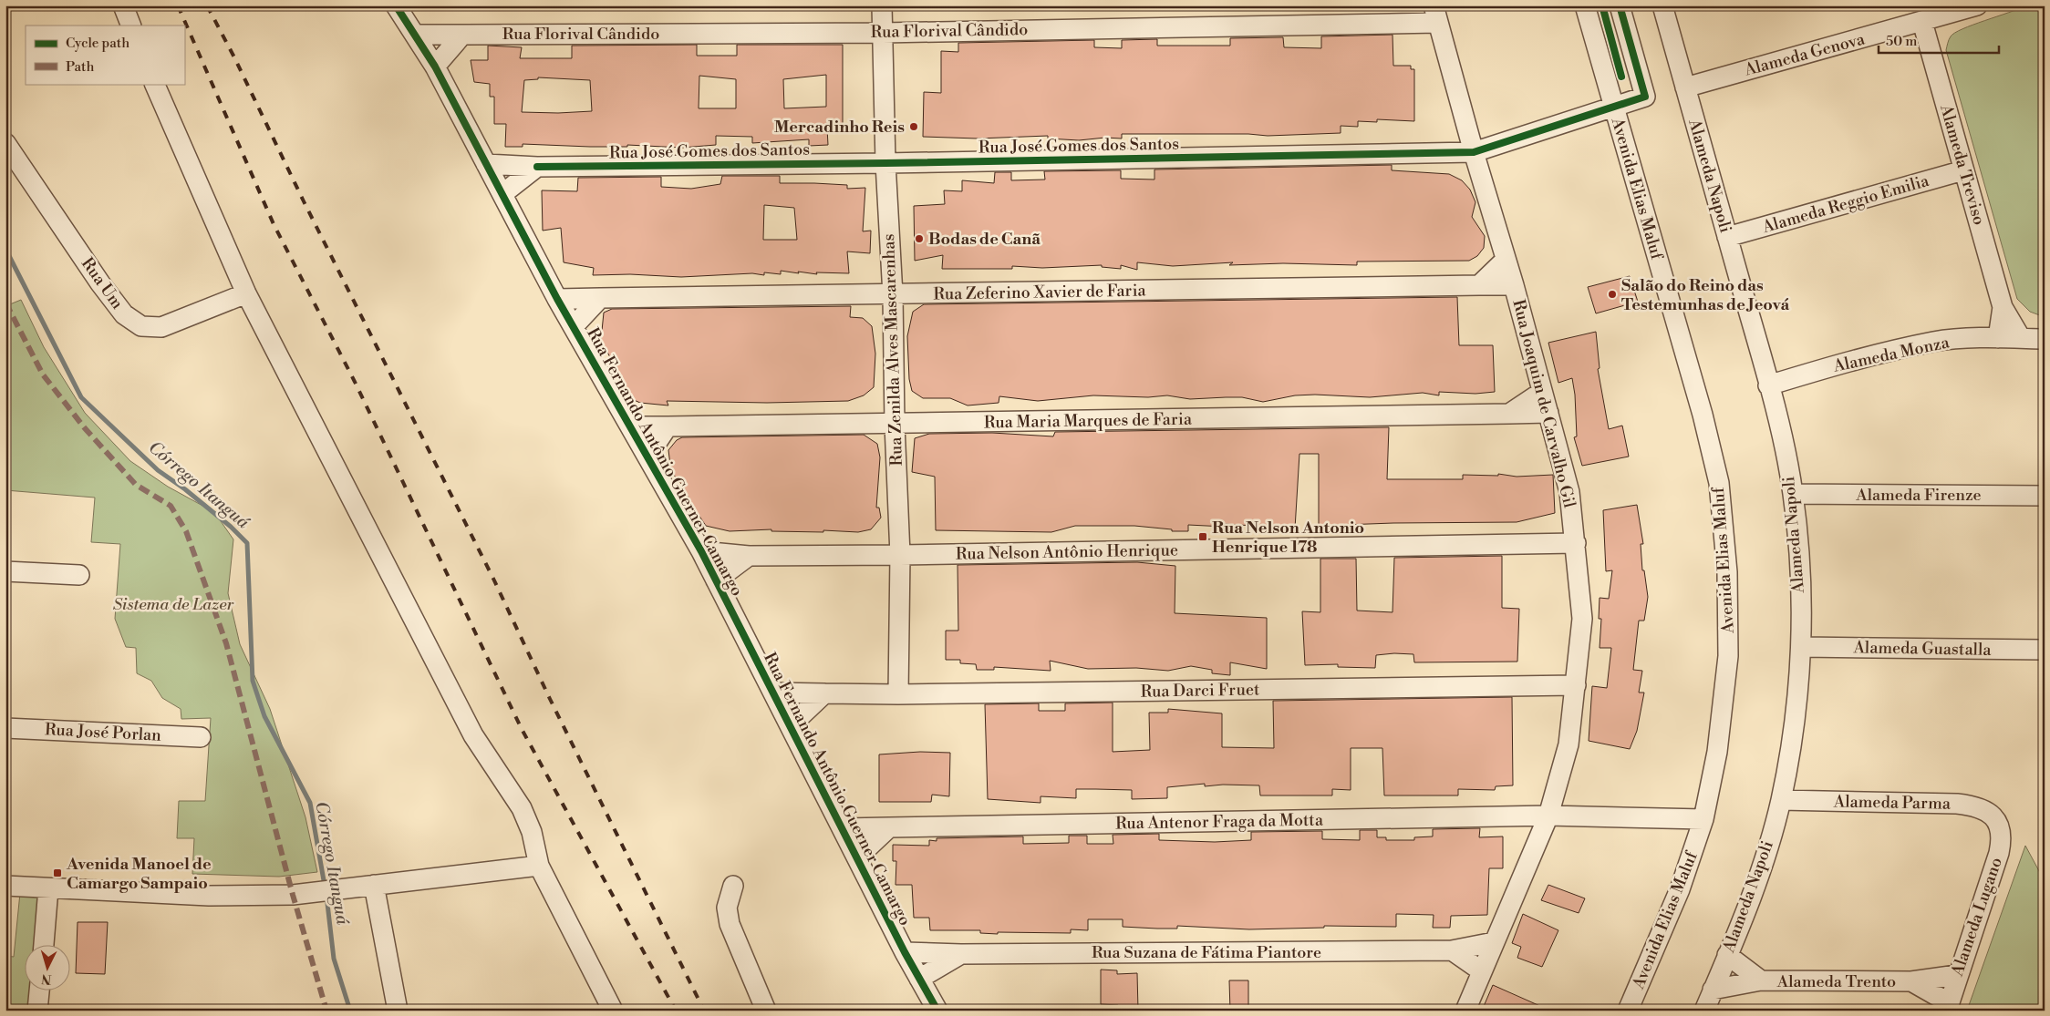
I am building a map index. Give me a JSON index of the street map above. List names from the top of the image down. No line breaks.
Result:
{"streets":{"street":["Rua Florival Cândido","Alameda Genova","Rua José Gomes dos Santos","Alameda Treviso","Alameda Napoli","Avenida Elias Maluf","Alameda Reggio Emilia","Rua Um","Rua Zeferino Xavier de Faria","Rua Zenilda Alves Mascarenhas","Alameda Monza","Rua Joaquim de Carvalho Gil","Rua Maria Marques de Faria","Rua Fernando Antônio Guerner Camargo","Alameda Firenze","Rua Nelson Antônio Henrique","Alameda Guastalla","Rua Darci Fruet","Rua José Porlan","Alameda Parma","Rua Antenor Fraga da Motta","Alameda Lugano","Rua Suzana de Fátima Piantore","Alameda Trento"]},"crossings":[["Rua Florival Cândido","Rua Zenilda Alves Mascarenhas"],["Rua Florival Cândido","Rua Joaquim de Carvalho Gil"],["Rua Florival Cândido","Rua Fernando Antônio Guerner Camargo"],["Alameda Genova","Alameda Treviso"],["Alameda Genova","Alameda Napoli"],["Rua José Gomes dos Santos","Avenida Elias Maluf"],["Rua José Gomes dos Santos","Rua Zenilda Alves Mascarenhas"],["Rua José Gomes dos Santos","Rua Joaquim de Carvalho Gil"],["Rua José Gomes dos Santos","Rua Fernando Antônio Guerner Camargo"],["Alameda Treviso","Alameda Reggio Emilia"],["Alameda Treviso","Alameda Monza"],["Alameda Napoli","Alameda Reggio Emilia"],["Alameda Napoli","Alameda Monza"],["Alameda Napoli","Alameda Firenze"],["Alameda Napoli","Alameda Guastalla"],["Alameda Napoli","Alameda Parma"],["Alameda Napoli","Alameda Trento"],["Avenida Elias Maluf","Rua Antenor Fraga da Motta"],["Rua Zeferino Xavier de Faria","Rua Zenilda Alves Mascarenhas"],["Rua Zeferino Xavier de Faria","Rua Joaquim de Carvalho Gil"],["Rua Zeferino Xavier de Faria","Rua Fernando Antônio Guerner Camargo"],["Rua Zenilda Alves Mascarenhas","Rua Maria Marques de Faria"],["Rua Zenilda Alves Mascarenhas","Rua Nelson Antônio Henrique"],["Rua Zenilda Alves Mascarenhas","Rua Darci Fruet"],["Rua Joaquim de Carvalho Gil","Rua Maria Marques de Faria"],["Rua Joaquim de Carvalho Gil","Rua Nelson Antônio Henrique"],["Rua Joaquim de Carvalho Gil","Rua Darci Fruet"],["Rua Joaquim de Carvalho Gil","Rua Antenor Fraga da Motta"],["Rua Joaquim de Carvalho Gil","Rua Suzana de Fátima Piantore"],["Rua Maria Marques de Faria","Rua Fernando Antônio Guerner Camargo"],["Rua Fernando Antônio Guerner Camargo","Rua Nelson Antônio Henrique"],["Rua Fernando Antônio Guerner Camargo","Rua Darci Fruet"],["Rua Fernando Antônio Guerner Camargo","Rua Antenor Fraga da Motta"],["Rua Fernando Antônio Guerner Camargo","Rua Suzana de Fátima Piantore"],["Alameda Parma","Alameda Lugano"],["Alameda Lugano","Alameda Trento"]],"water":["Córrego Itanguá"],"parks":["Sistema de Lazer"],"places":{"other":["Mercadinho Reis","Bodas de Canã","Salão do Reino das Testemunhas de Jeová"],"transit":["Rua Nelson Antonio Henrique 178","Avenida Manoel de Camargo Sampaio"]},"legend":["Cycle path","Path"],"scale_bar":"50 m","north":"bottom"}
